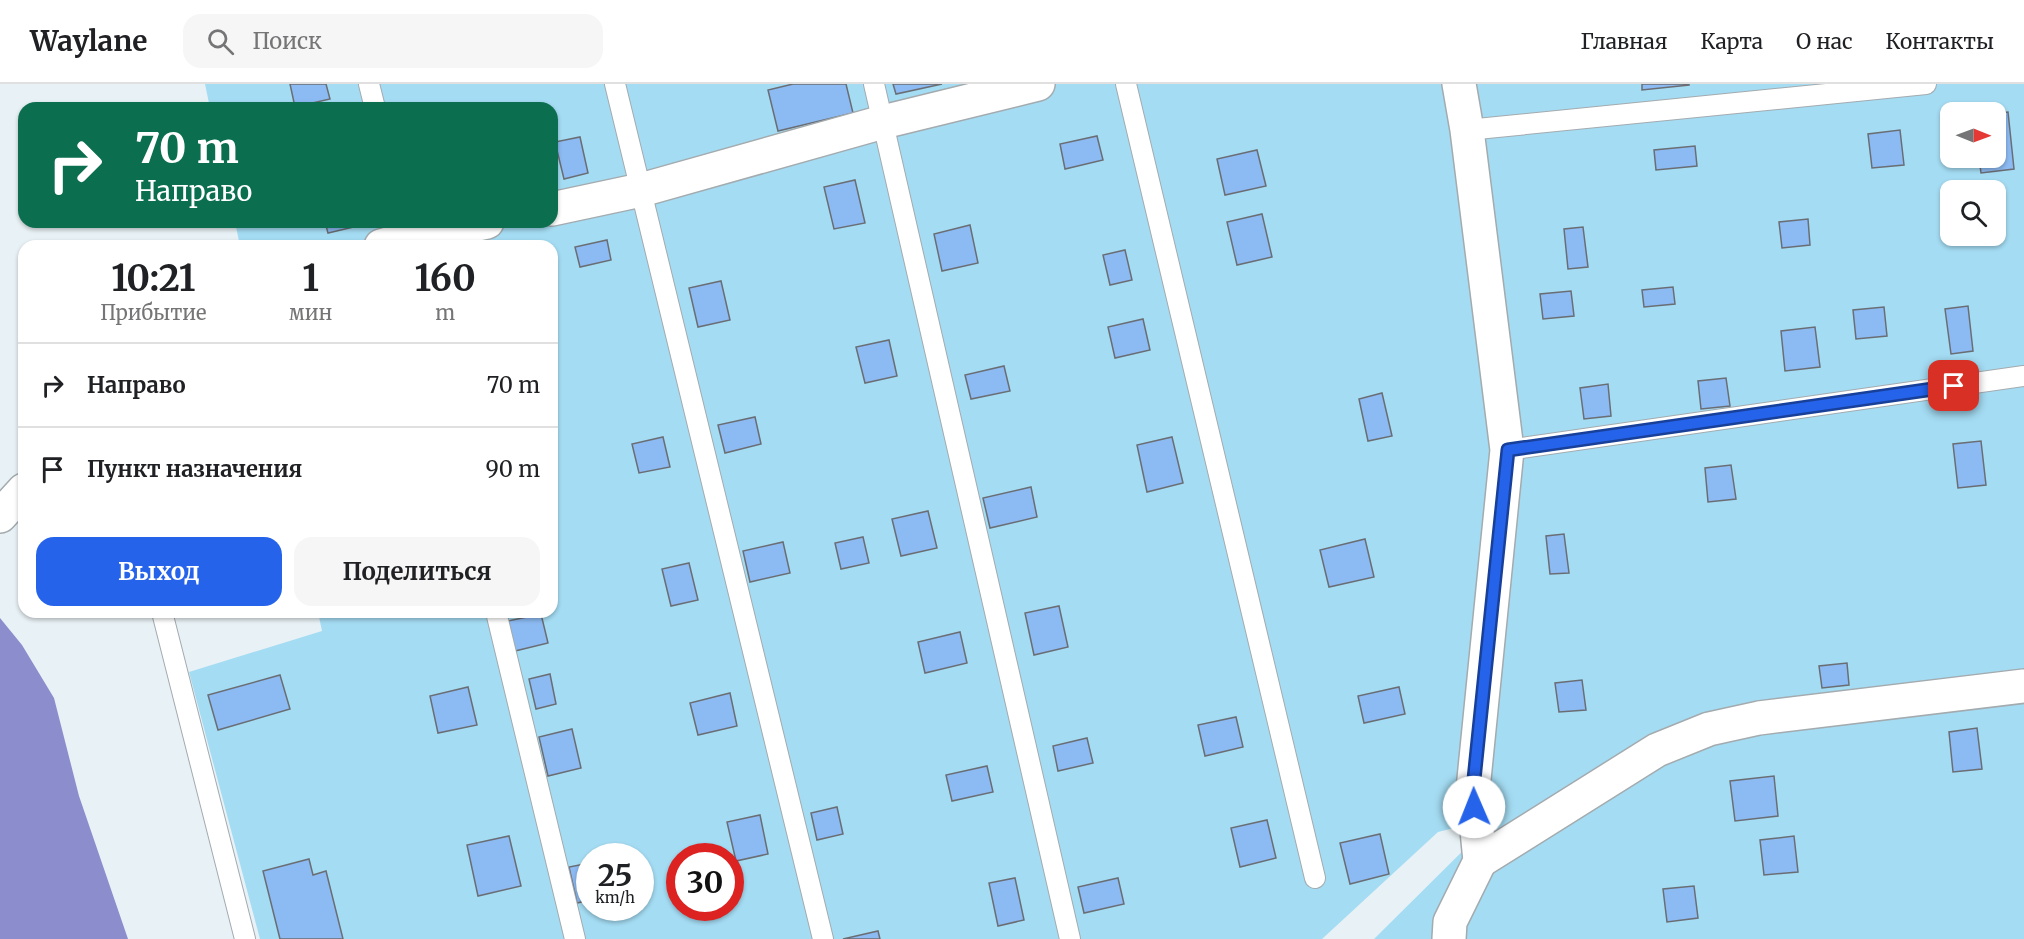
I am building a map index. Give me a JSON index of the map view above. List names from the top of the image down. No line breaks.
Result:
{"north":"right","page":{"header":"Waylane","search":"Поиск","nav":["Главная","Карта","О нас","Контакты"],"turn":["70 m","Направо"],"eta":["10:21","Прибытие","1","мин","160","m"],"list":[{"name":"Направо","value":"70 m"},{"name":"Пункт назначения","value":"90 m"}],"buttons":["Выход","Поделиться"],"speed":"25 km/h","limit":"30"}}
